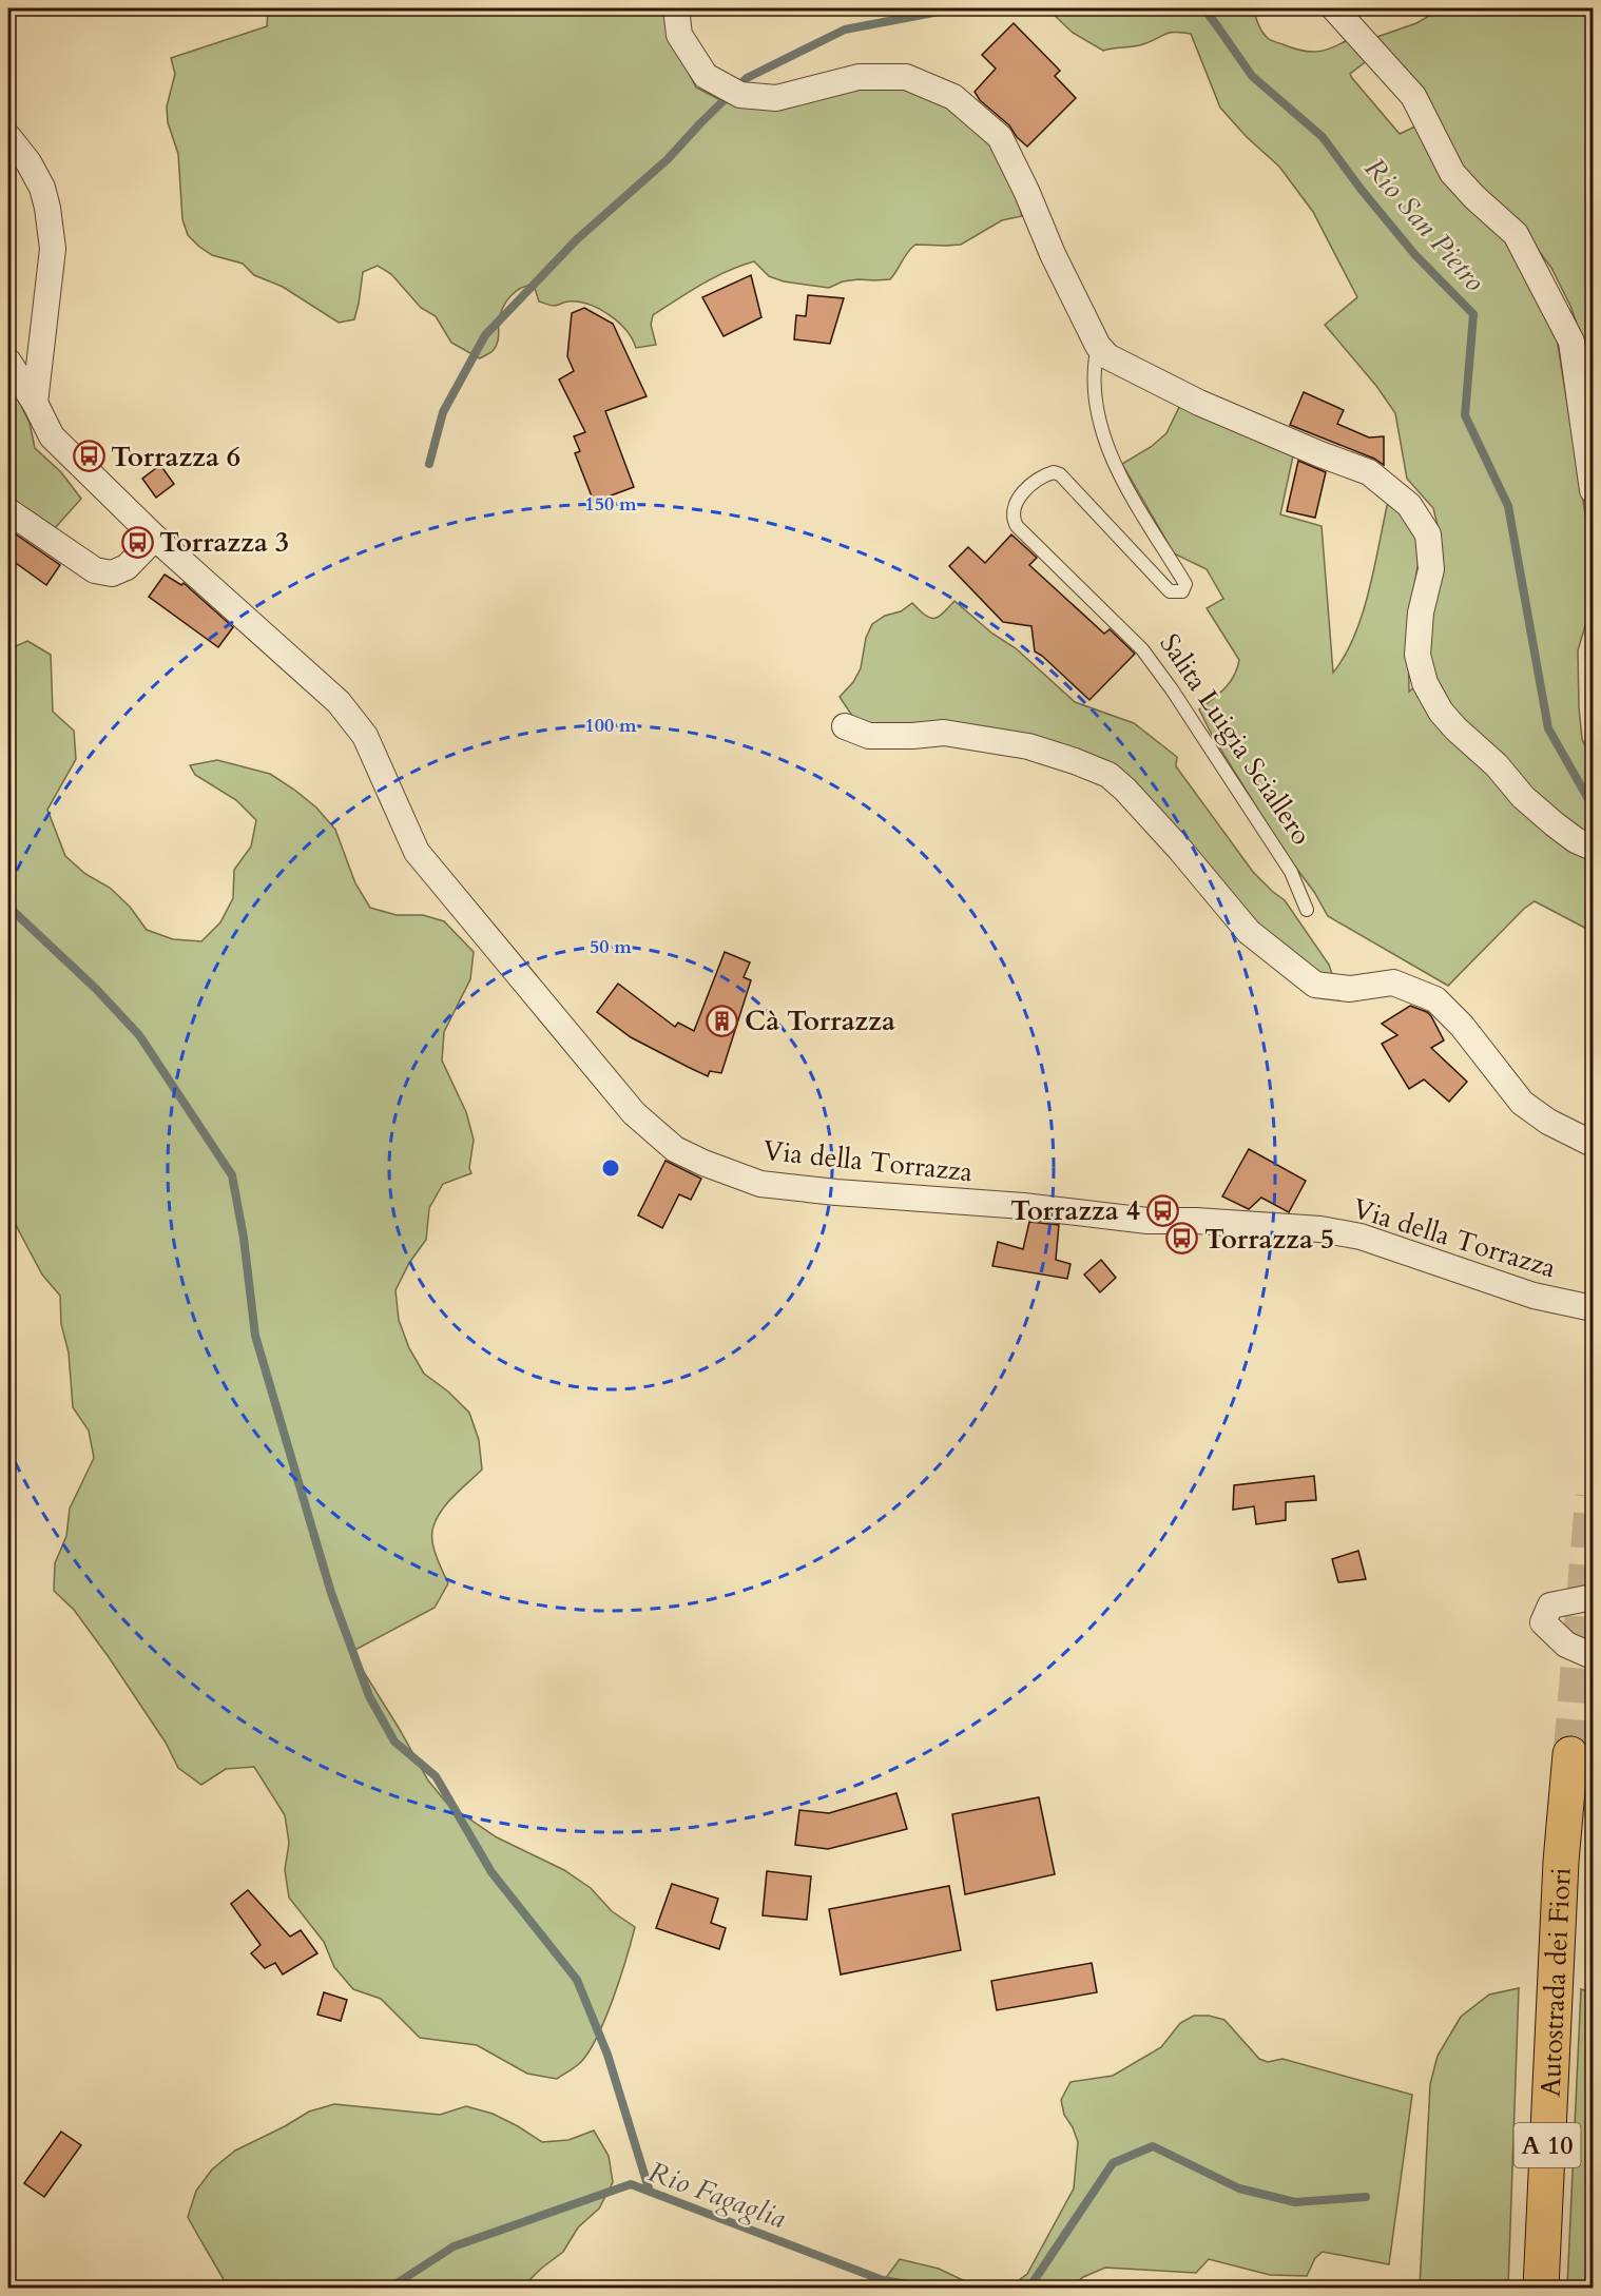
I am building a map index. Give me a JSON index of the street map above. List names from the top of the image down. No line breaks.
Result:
{"streets":{"highway":["Autostrada dei Fiori","A 10"],"street":["Via della Torrazza"],"lane":["Salita Luigia Sciallero"]},"water":["Rio San Pietro","Rio Fagaglia"],"places":{"bus stop":["Torrazza 6","Torrazza 3","Torrazza 4","Torrazza 5"],"building":["Cà Torrazza"]},"rings":["150 m","100 m","50 m"]}
